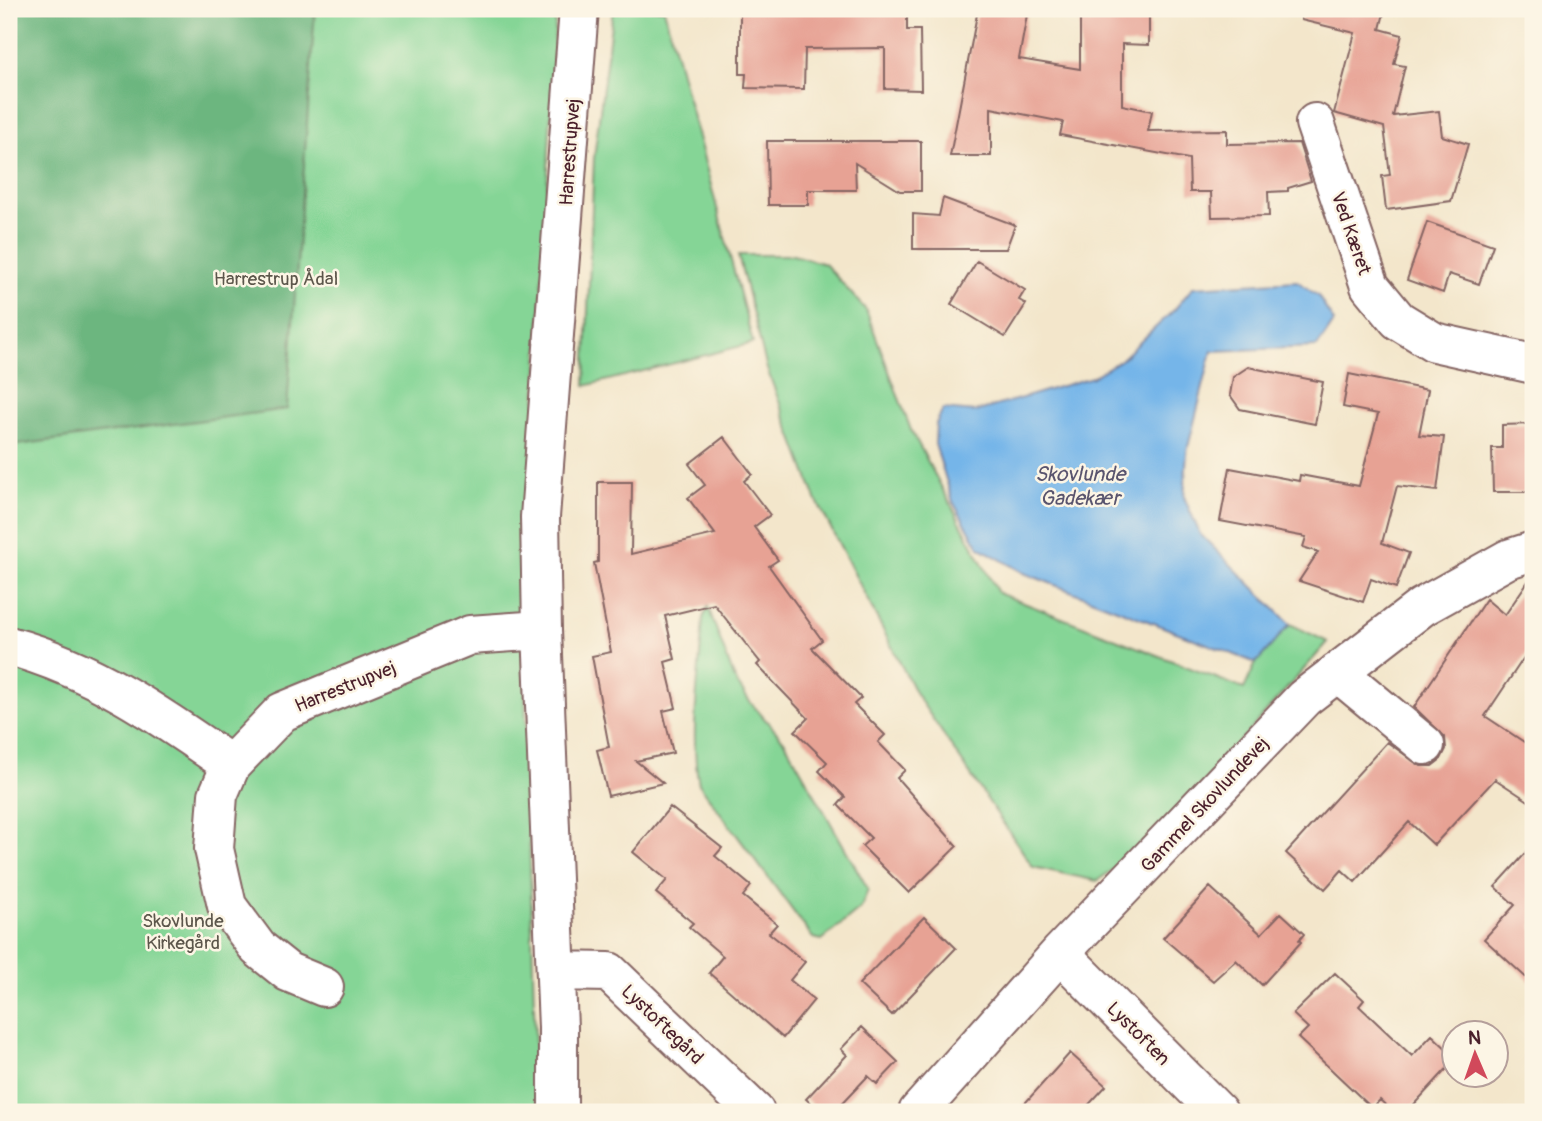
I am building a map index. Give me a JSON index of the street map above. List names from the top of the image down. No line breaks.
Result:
{"streets":{"street":["Harrestrupvej","Ved Kæret","Gammel Skovlundevej","Lystoftegård","Lystoften"]},"crossings":[["Harrestrupvej","Lystoftegård"],["Gammel Skovlundevej","Lystoften"]],"water":["Skovlunde Gadekær"],"parks":["Harrestrup Ådal","Skovlunde Kirkegård"],"north":"top"}
